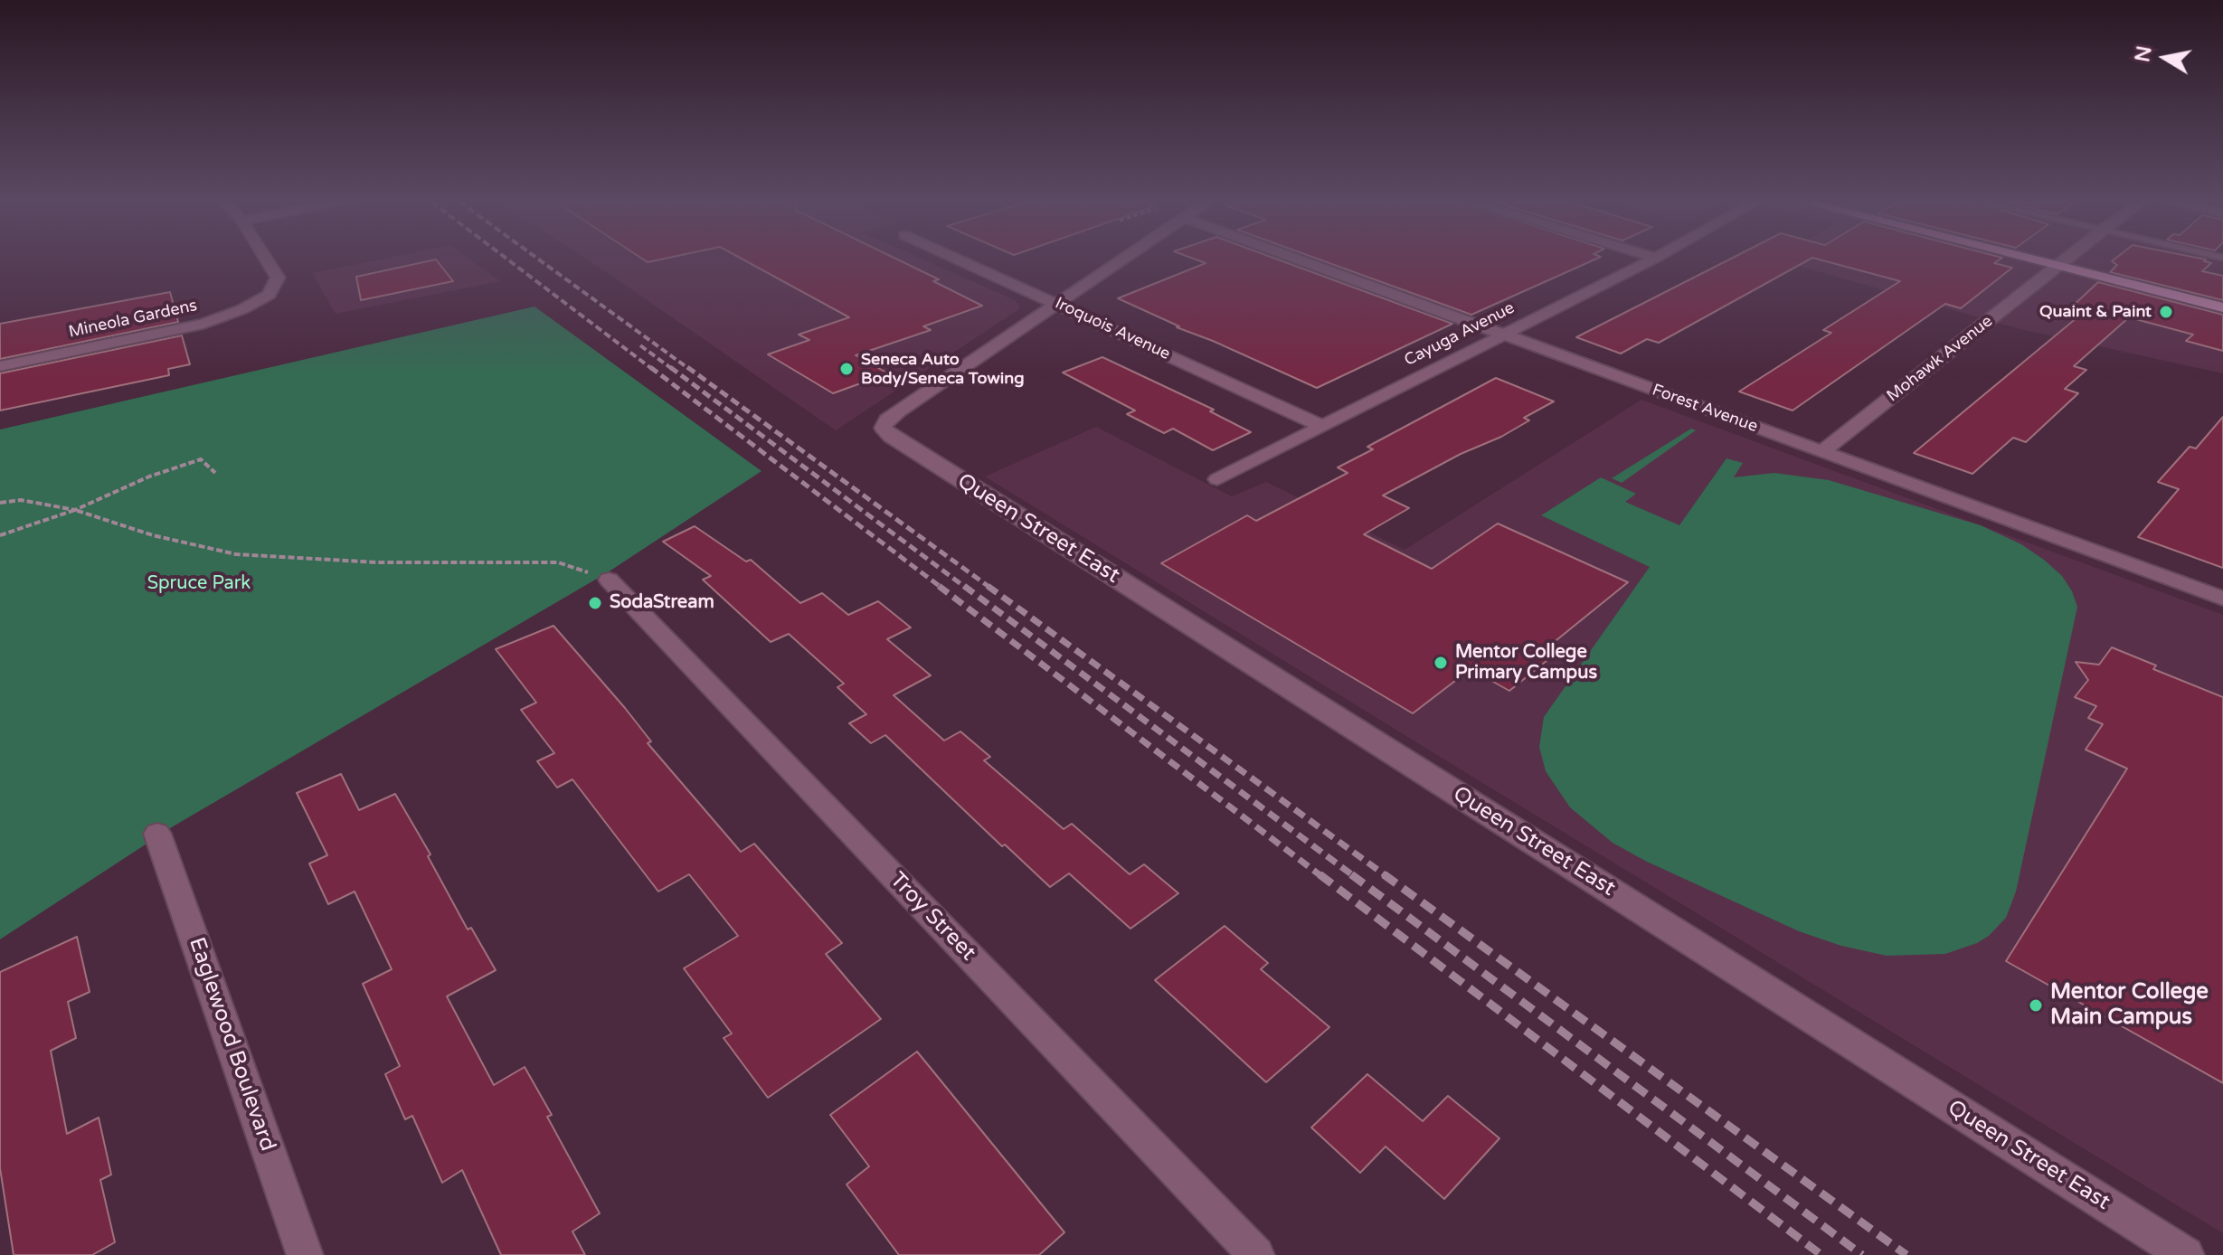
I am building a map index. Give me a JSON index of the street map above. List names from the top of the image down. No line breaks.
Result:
{"streets":{"street":["Mineola Gardens","Iroquois Avenue","Cayuga Avenue","Mohawk Avenue","Forest Avenue","Queen Street East","Troy Street","Eaglewood Boulevard"]},"crossings":[["Iroquois Avenue","Cayuga Avenue"],["Iroquois Avenue","Queen Street East"],["Cayuga Avenue","Forest Avenue"],["Mohawk Avenue","Forest Avenue"]],"parks":["Spruce Park"],"places":["Quaint & Paint","Seneca Auto Body/Seneca Towing","SodaStream","Mentor College Primary Campus","Mentor College Main Campus"],"north":"left"}
